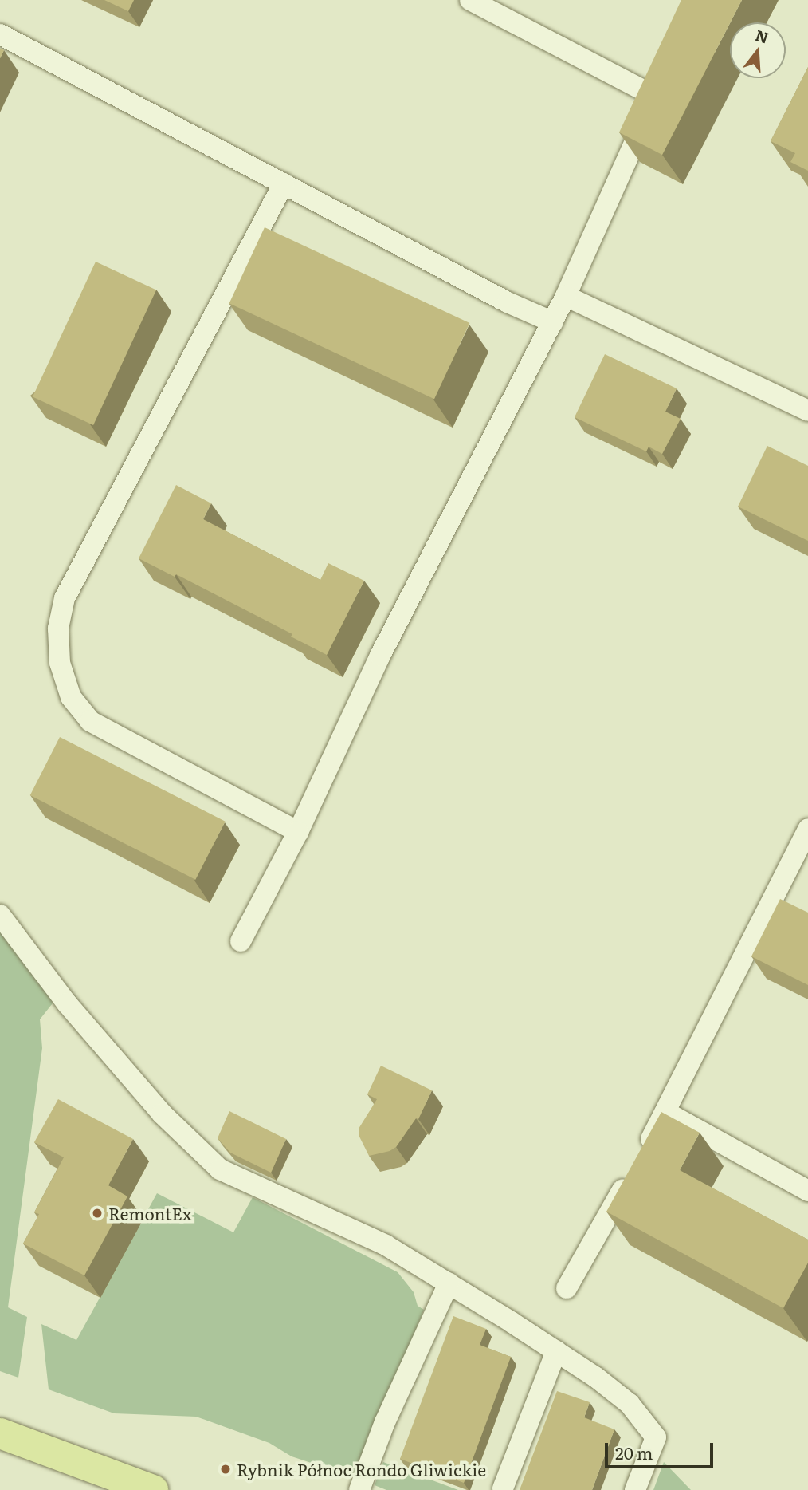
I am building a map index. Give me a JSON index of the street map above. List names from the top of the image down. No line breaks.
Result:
{"places":["RemontEx","Rybnik Północ Rondo Gliwickie"],"scale_bar":"20 m","north":"top"}
